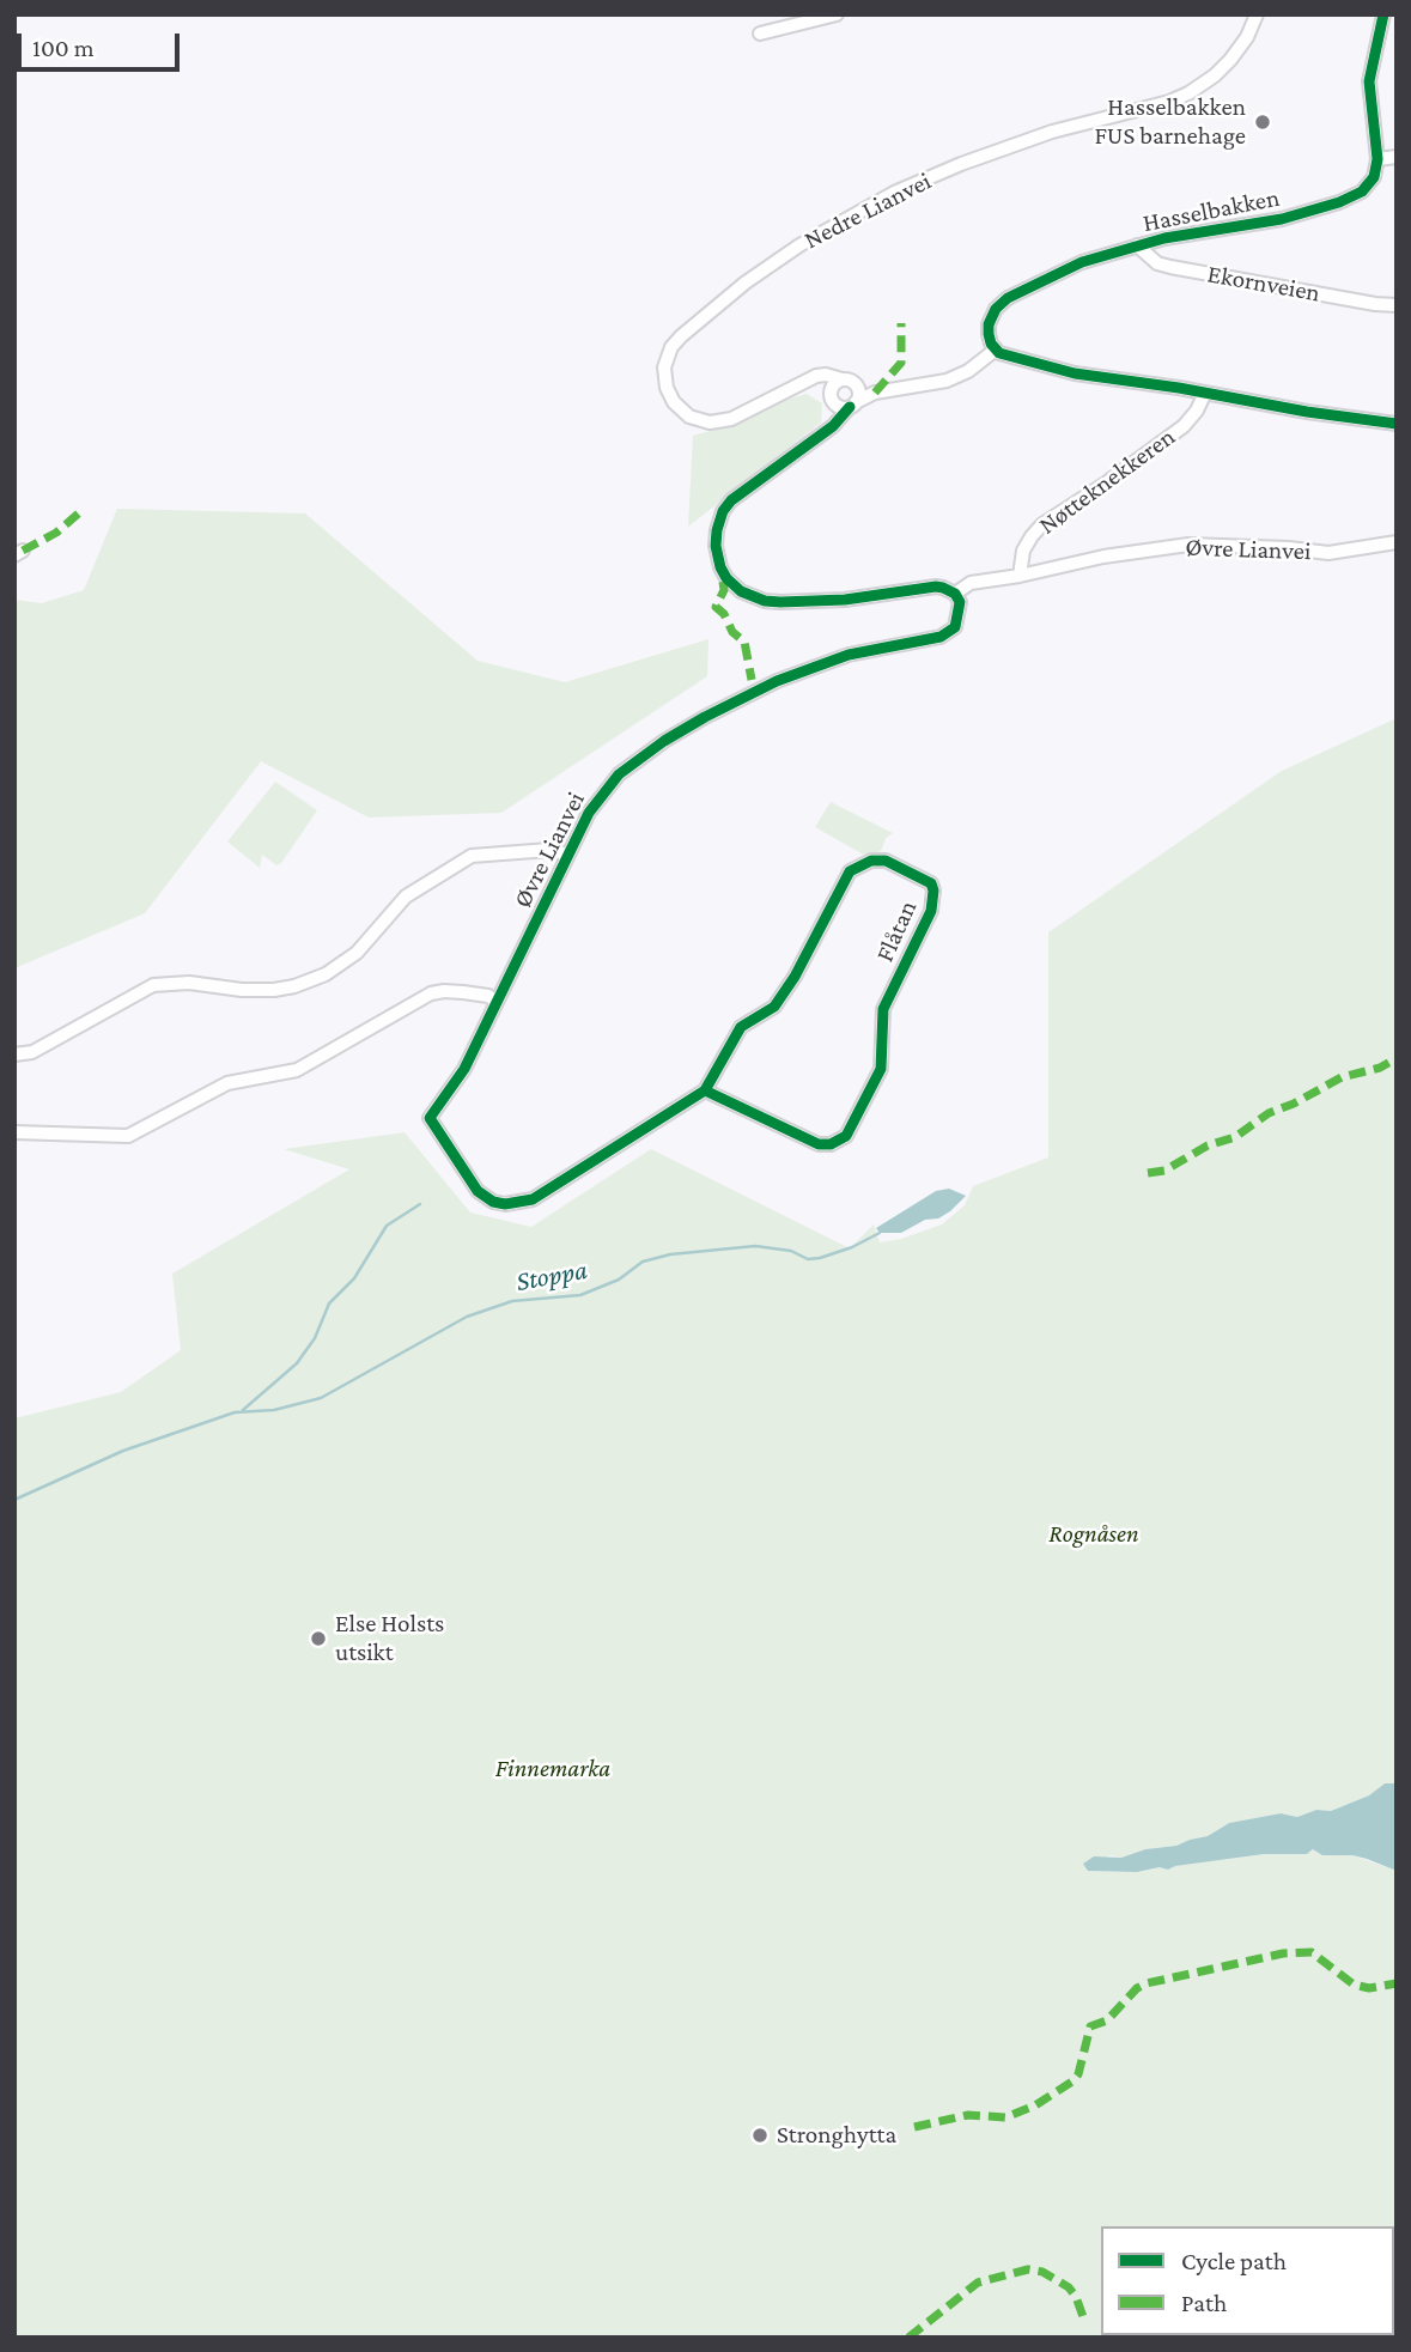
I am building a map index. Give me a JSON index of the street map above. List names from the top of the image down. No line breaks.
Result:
{"streets":{"street":["Nedre Lianvei","Hasselbakken","Ekornveien","Nøtteknekkeren","Øvre Lianvei","Flåtan"]},"crossings":[["Hasselbakken","Ekornveien"],["Nøtteknekkeren","Øvre Lianvei"],["Øvre Lianvei","Flåtan"]],"water":["Stoppa"],"parks":["Rognåsen","Finnemarka"],"places":["Hasselbakken FUS barnehage","Else Holsts utsikt","Stronghytta"],"legend":["Cycle path","Path"],"scale_bar":"100 m"}
